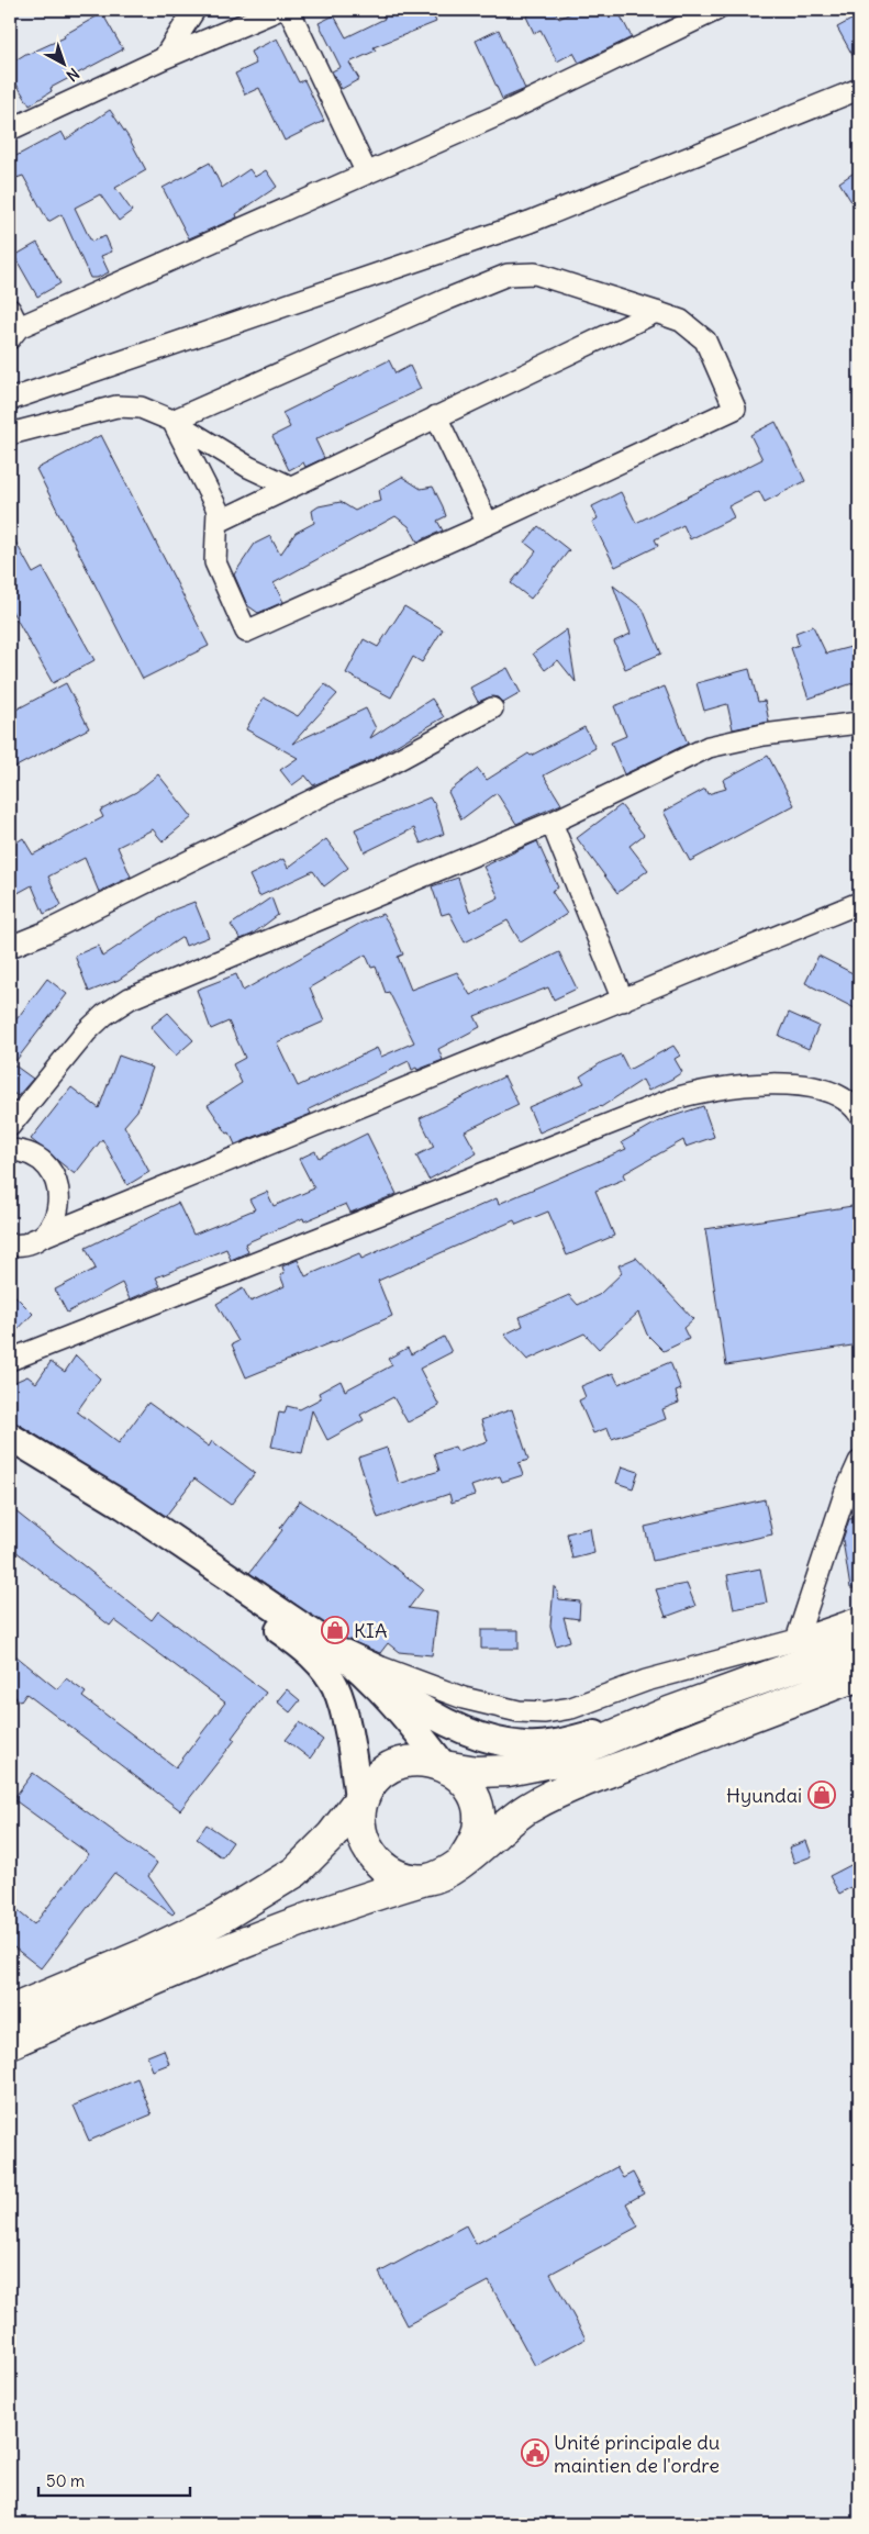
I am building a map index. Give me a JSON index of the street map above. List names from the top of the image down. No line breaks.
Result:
{"places":{"shop":["KIA","Hyundai"],"public building":["Unité principale du maintien de l'ordre"]},"scale_bar":"50 m","north":"bottom right"}
